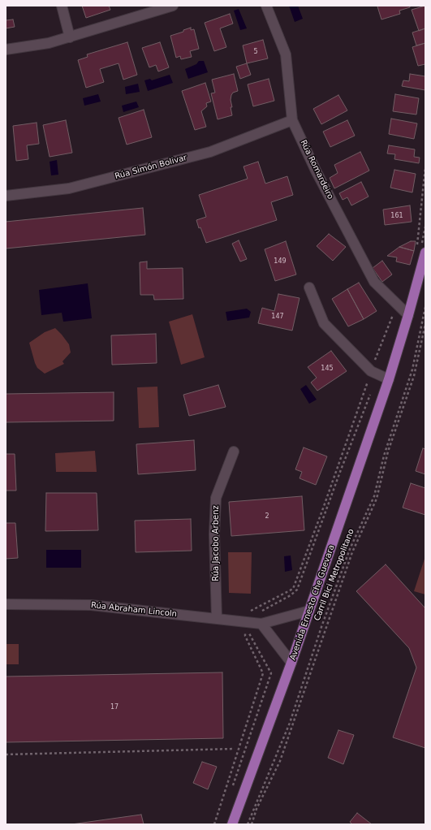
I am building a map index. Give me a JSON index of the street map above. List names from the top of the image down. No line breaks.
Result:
{"streets":{"main road":["Avenida Ernesto Che Guevara"],"street":["Rúa Simón Bolivar","Rúa Romardeiro","Rúa Jacobo Arbenz","Rúa Abraham Lincoln"],"path":["Carril Bici Metropolitano"]},"crossings":[["Rúa Simón Bolivar","Rúa Romardeiro"],["Rúa Romardeiro","Avenida Ernesto Che Guevara"],["Rúa Jacobo Arbenz","Rúa Abraham Lincoln"],["Avenida Ernesto Che Guevara","Rúa Abraham Lincoln"]],"house_numbers":["5","161","149","147","145","2","17"]}
